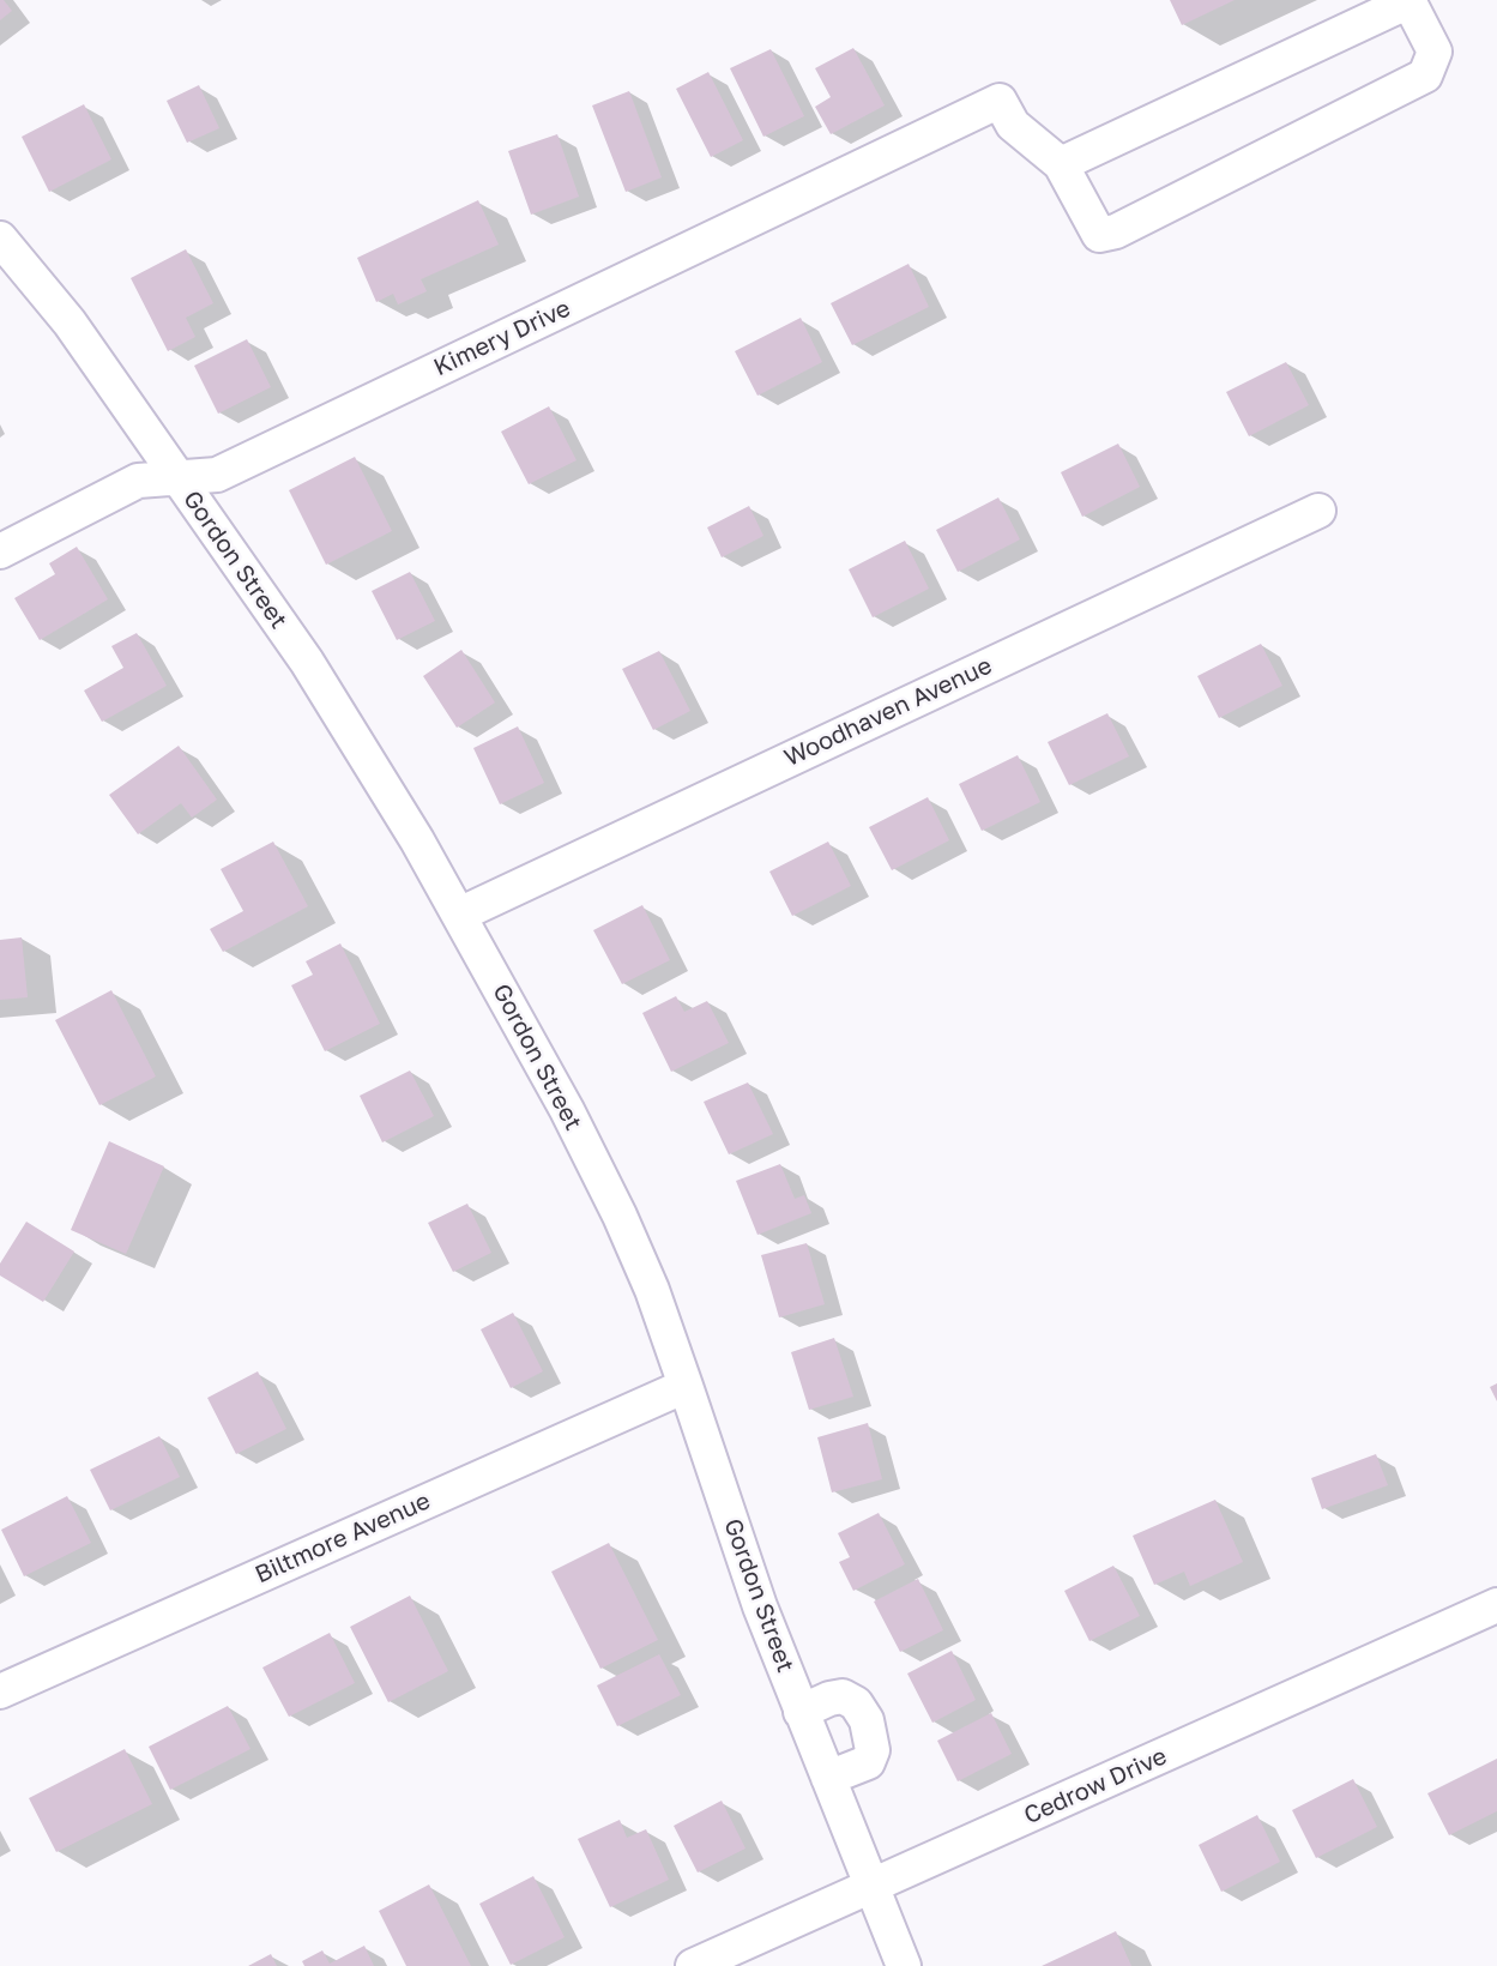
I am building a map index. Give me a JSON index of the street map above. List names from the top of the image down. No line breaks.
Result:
{"streets":{"street":["Kimery Drive","Gordon Street","Woodhaven Avenue","Biltmore Avenue","Cedrow Drive"]},"crossings":[["Kimery Drive","Gordon Street"],["Gordon Street","Woodhaven Avenue"],["Gordon Street","Biltmore Avenue"],["Gordon Street","Cedrow Drive"]]}
